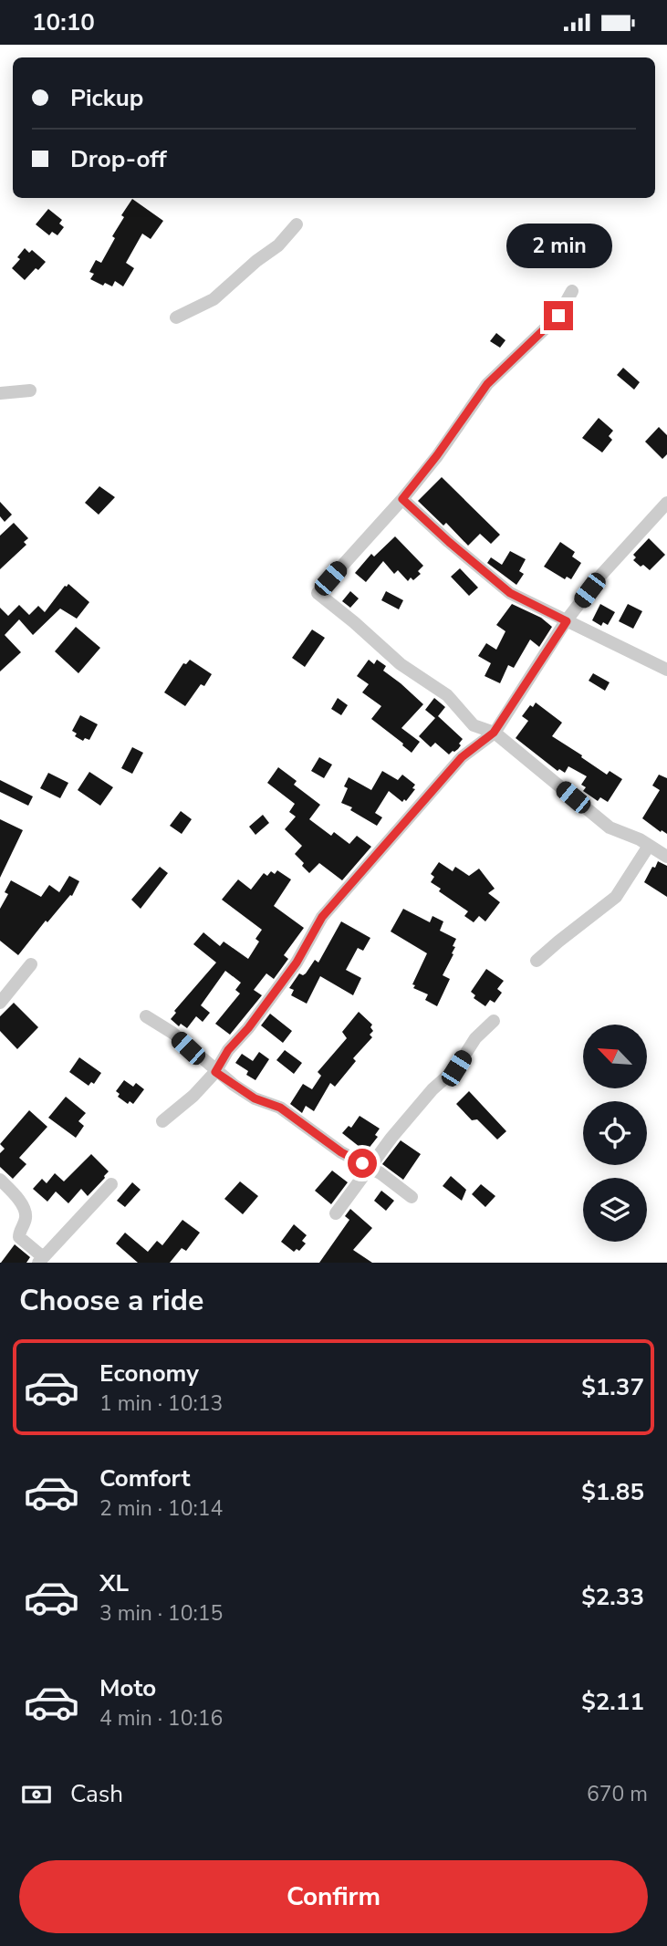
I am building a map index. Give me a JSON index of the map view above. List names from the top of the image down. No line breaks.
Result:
{"north":"top left","page":{"status":"10:10","banner":["Pickup","Drop-off"],"bubble":"2 min","heading":"Choose a ride","list":[{"name":"Economy","note":"1 min · 10:13","value":"$1.37"},{"name":"Comfort","note":"2 min · 10:14","value":"$1.85"},{"name":"XL","note":"3 min · 10:15","value":"$2.33"},{"name":"Moto","note":"4 min · 10:16","value":"$2.11"}],"pay":["Cash","670 m"],"buttons":"Confirm"}}
